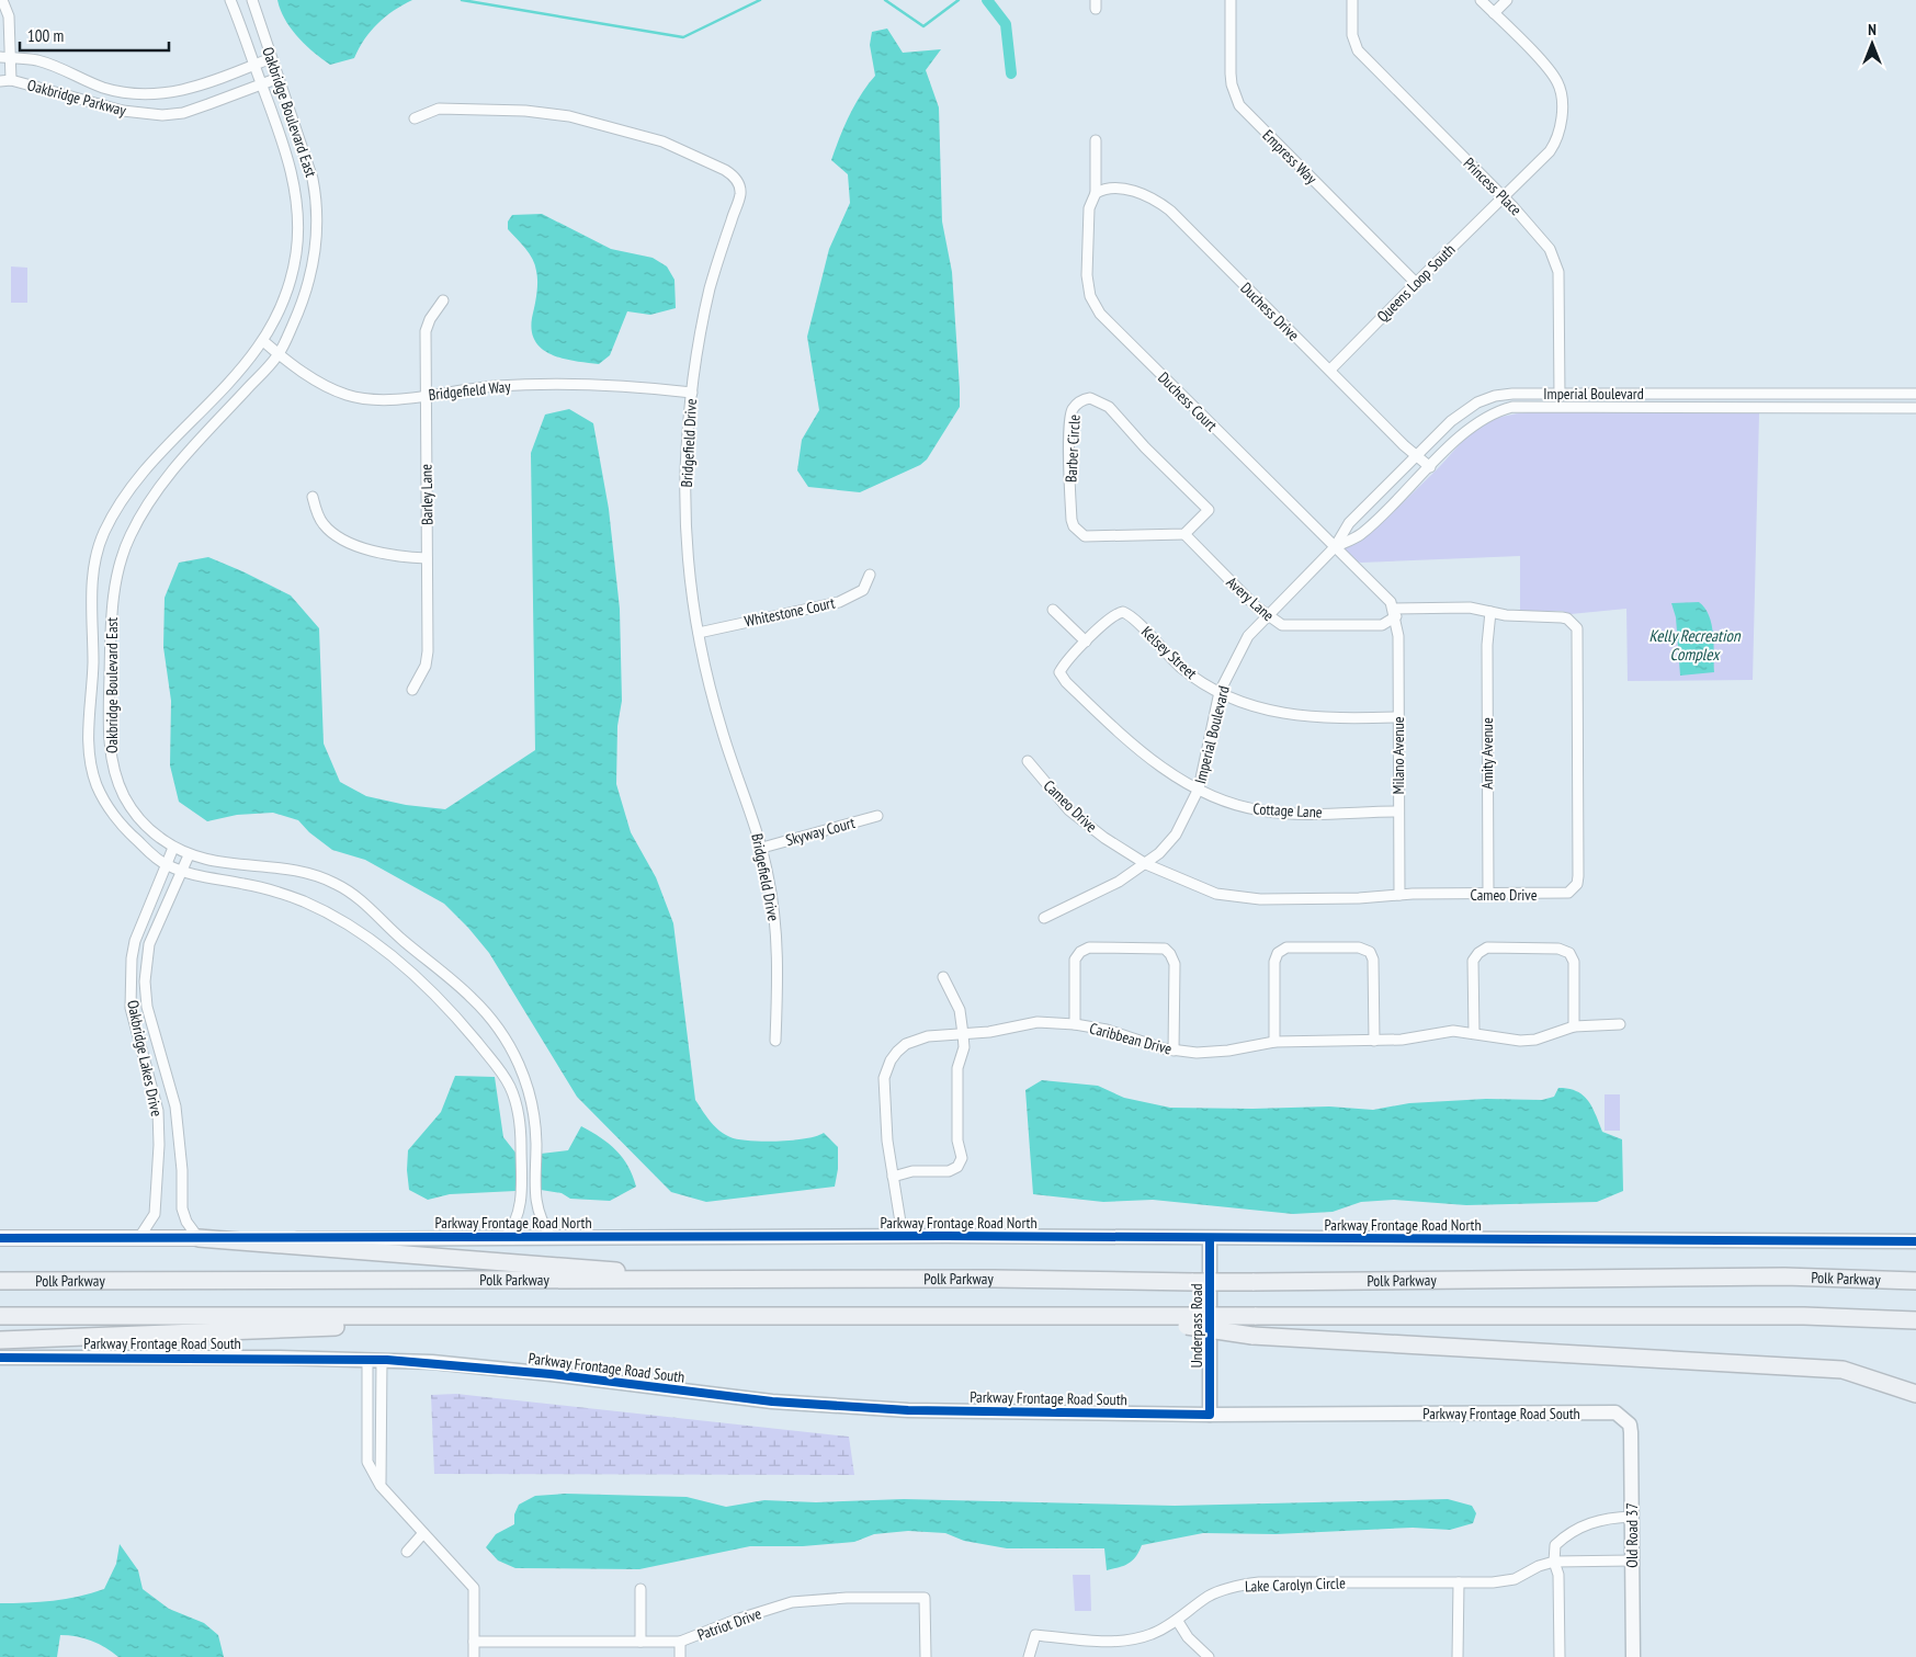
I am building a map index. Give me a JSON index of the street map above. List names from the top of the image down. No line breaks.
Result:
{"streets":{"highway":["Polk Parkway"],"main road":["Parkway Frontage Road North","Underpass Road","Parkway Frontage Road South","Old Road 37"],"street":["Oakbridge Parkway","Oakbridge Boulevard East","Empress Way","Princess Place","Queens Loop South","Duchess Drive","Bridgefield Way","Imperial Boulevard","Duchess Court","Bridgefield Drive","Barber Circle","Barley Lane","Avery Lane","Whitestone Court","Kelsey Street","Amity Avenue","Milano Avenue","Cameo Drive","Cottage Lane","Skyway Court","Caribbean Drive","Oakbridge Lakes Drive","Lake Carolyn Circle","Patriot Drive"]},"crossings":[["Oakbridge Parkway","Oakbridge Boulevard East"],["Oakbridge Boulevard East","Bridgefield Way"],["Oakbridge Boulevard East","Oakbridge Lakes Drive"],["Oakbridge Boulevard East","Parkway Frontage Road North"],["Empress Way","Queens Loop South"],["Princess Place","Queens Loop South"],["Princess Place","Imperial Boulevard"],["Queens Loop South","Duchess Drive"],["Duchess Drive","Imperial Boulevard"],["Duchess Drive","Duchess Court"],["Bridgefield Way","Bridgefield Drive"],["Bridgefield Way","Barley Lane"],["Imperial Boulevard","Duchess Court"],["Imperial Boulevard","Avery Lane"],["Imperial Boulevard","Kelsey Street"],["Imperial Boulevard","Cameo Drive"],["Imperial Boulevard","Cottage Lane"],["Duchess Court","Avery Lane"],["Duchess Court","Milano Avenue"],["Duchess Court","Cameo Drive"],["Bridgefield Drive","Whitestone Court"],["Bridgefield Drive","Skyway Court"],["Barber Circle","Avery Lane"],["Avery Lane","Milano Avenue"],["Avery Lane","Cameo Drive"],["Kelsey Street","Milano Avenue"],["Kelsey Street","Cottage Lane"],["Amity Avenue","Cameo Drive"],["Milano Avenue","Cameo Drive"],["Milano Avenue","Cottage Lane"],["Caribbean Drive","Parkway Frontage Road North"],["Oakbridge Lakes Drive","Parkway Frontage Road North"],["Parkway Frontage Road North","Underpass Road"],["Underpass Road","Parkway Frontage Road South"],["Parkway Frontage Road South","Old Road 37"],["Old Road 37","Lake Carolyn Circle"]],"water":["Kelly Recreation Complex"],"scale_bar":"100 m","north":"top"}
